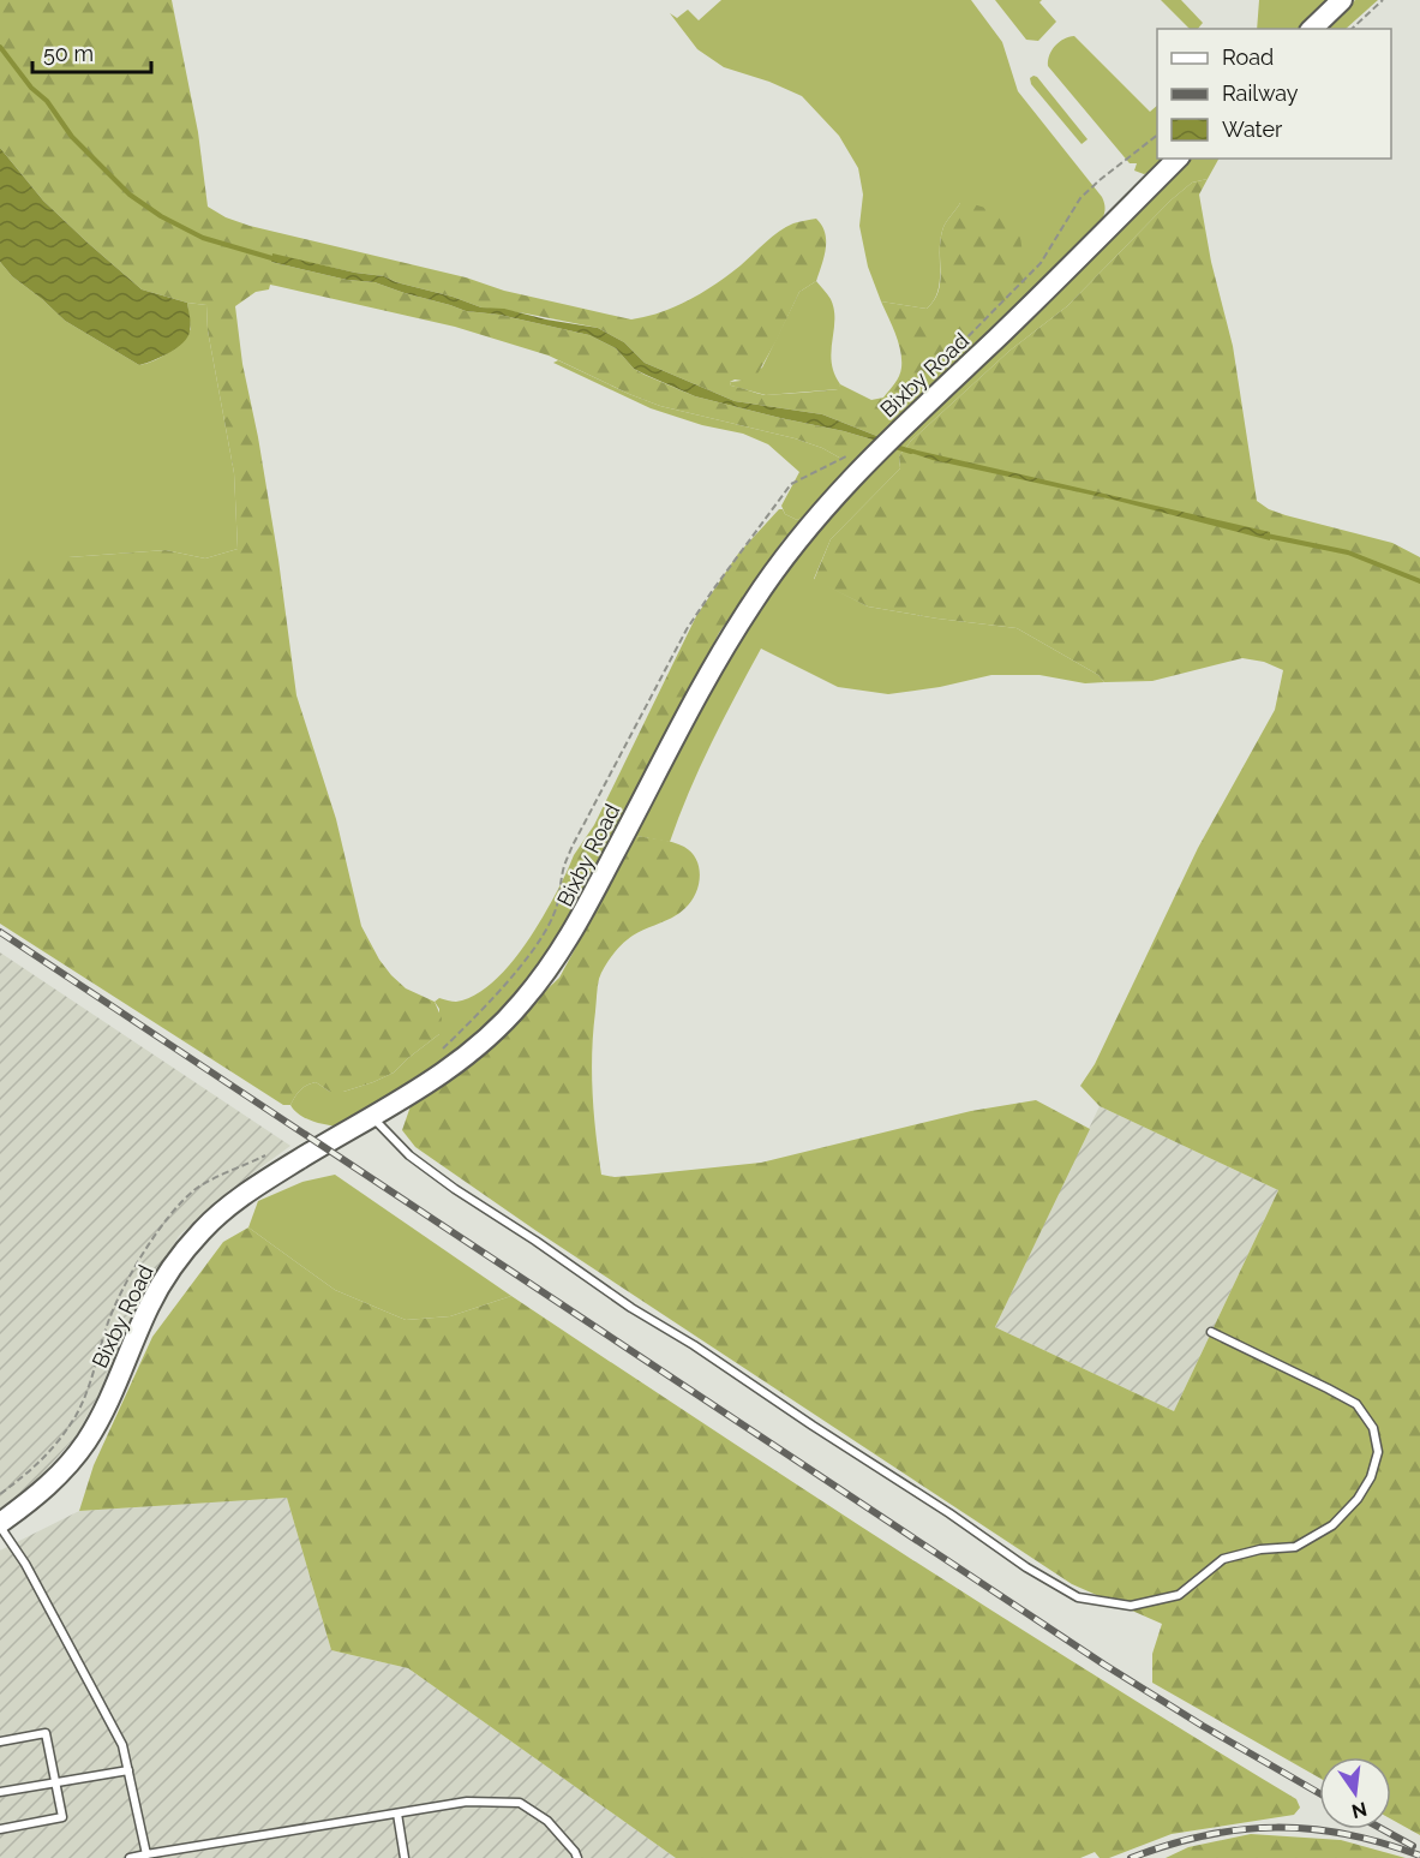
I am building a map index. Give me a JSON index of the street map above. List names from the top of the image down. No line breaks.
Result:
{"streets":{"street":["Bixby Road"]},"legend":["Road","Railway","Water"],"scale_bar":"50 m","north":"bottom"}
